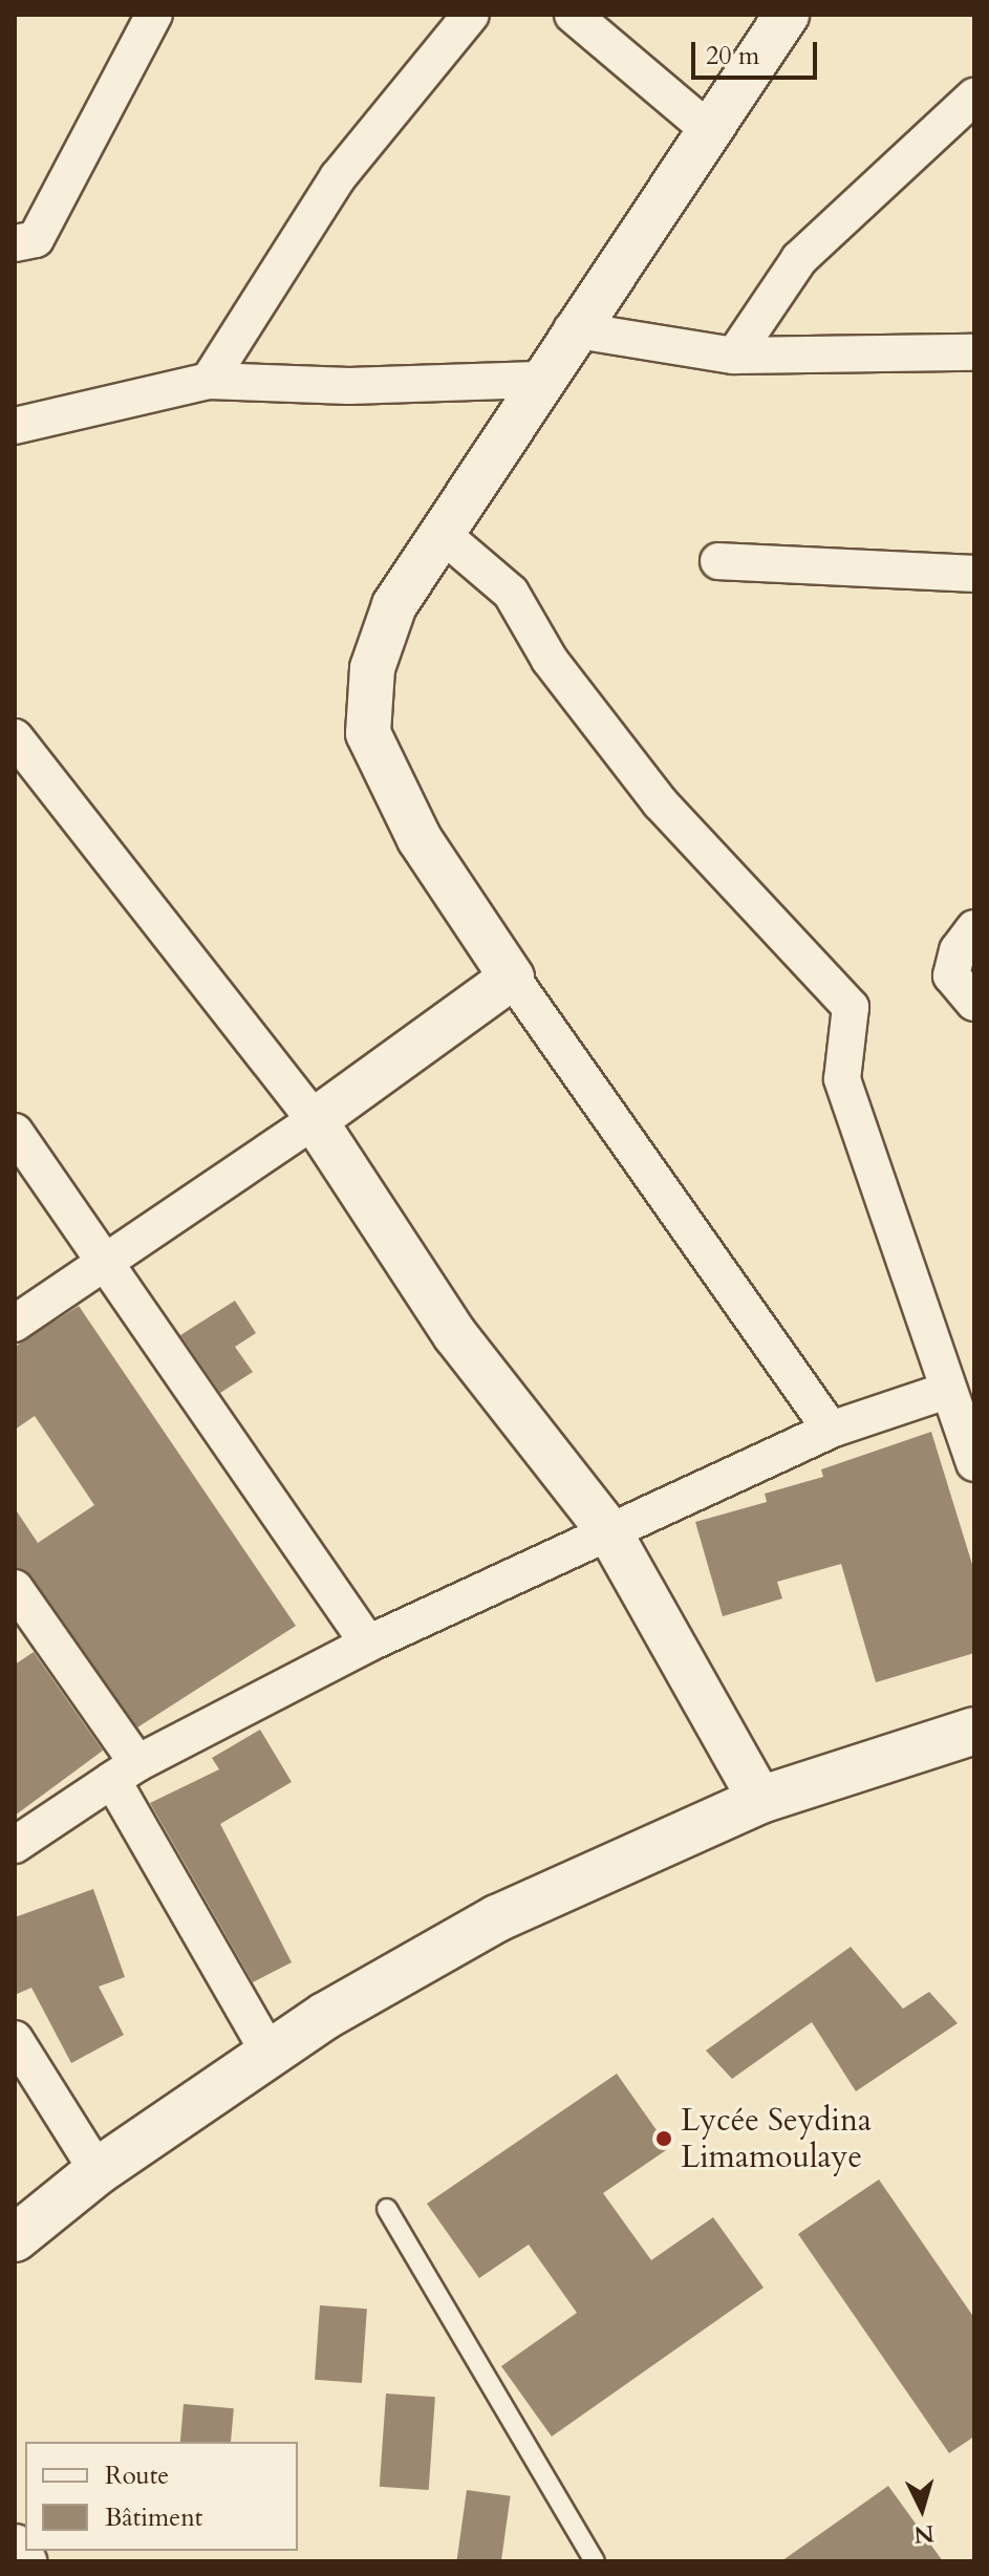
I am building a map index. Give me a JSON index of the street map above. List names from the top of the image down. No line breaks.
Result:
{"places":["Lycée Seydina Limamoulaye"],"legend":["Route","Bâtiment"],"scale_bar":"20 m","north":"bottom"}
